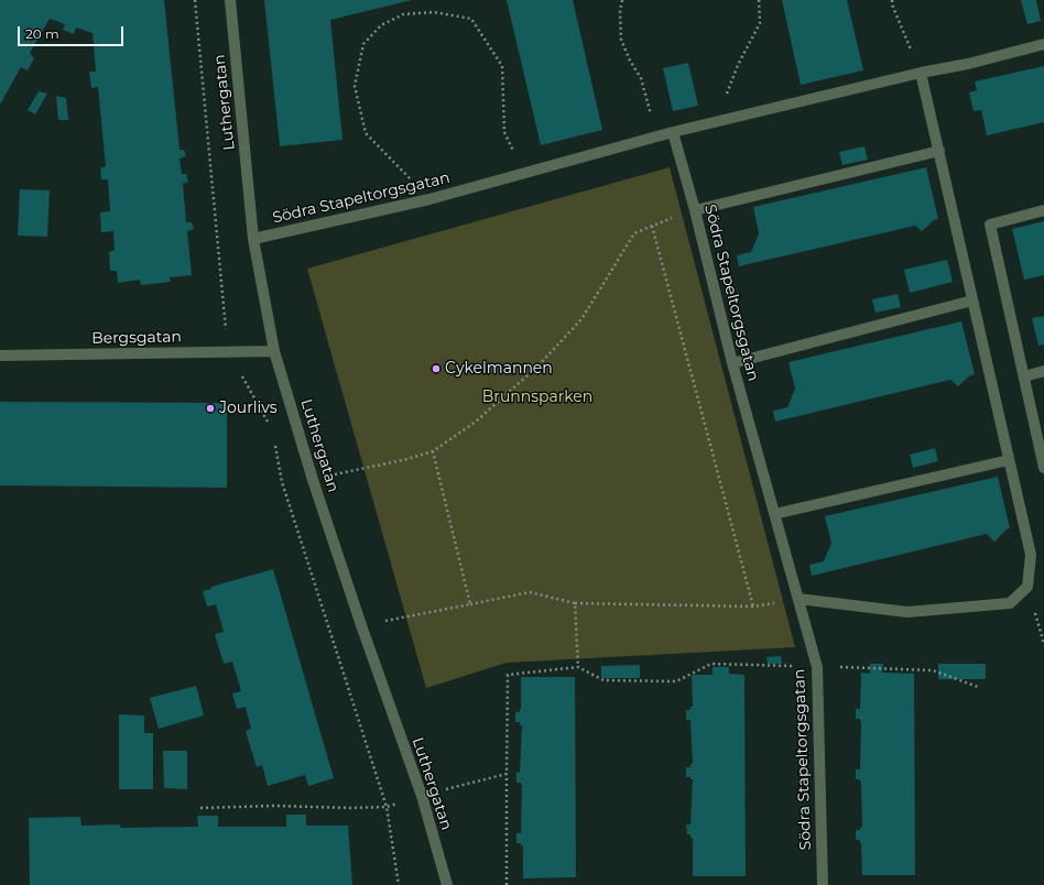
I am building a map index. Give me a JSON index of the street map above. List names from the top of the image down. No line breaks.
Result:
{"streets":{"street":["Luthergatan","Södra Stapeltorgsgatan","Bergsgatan"]},"crossings":[["Luthergatan","Södra Stapeltorgsgatan"],["Luthergatan","Bergsgatan"]],"parks":["Brunnsparken"],"places":["Cykelmannen","Jourlivs"],"scale_bar":"20 m"}
